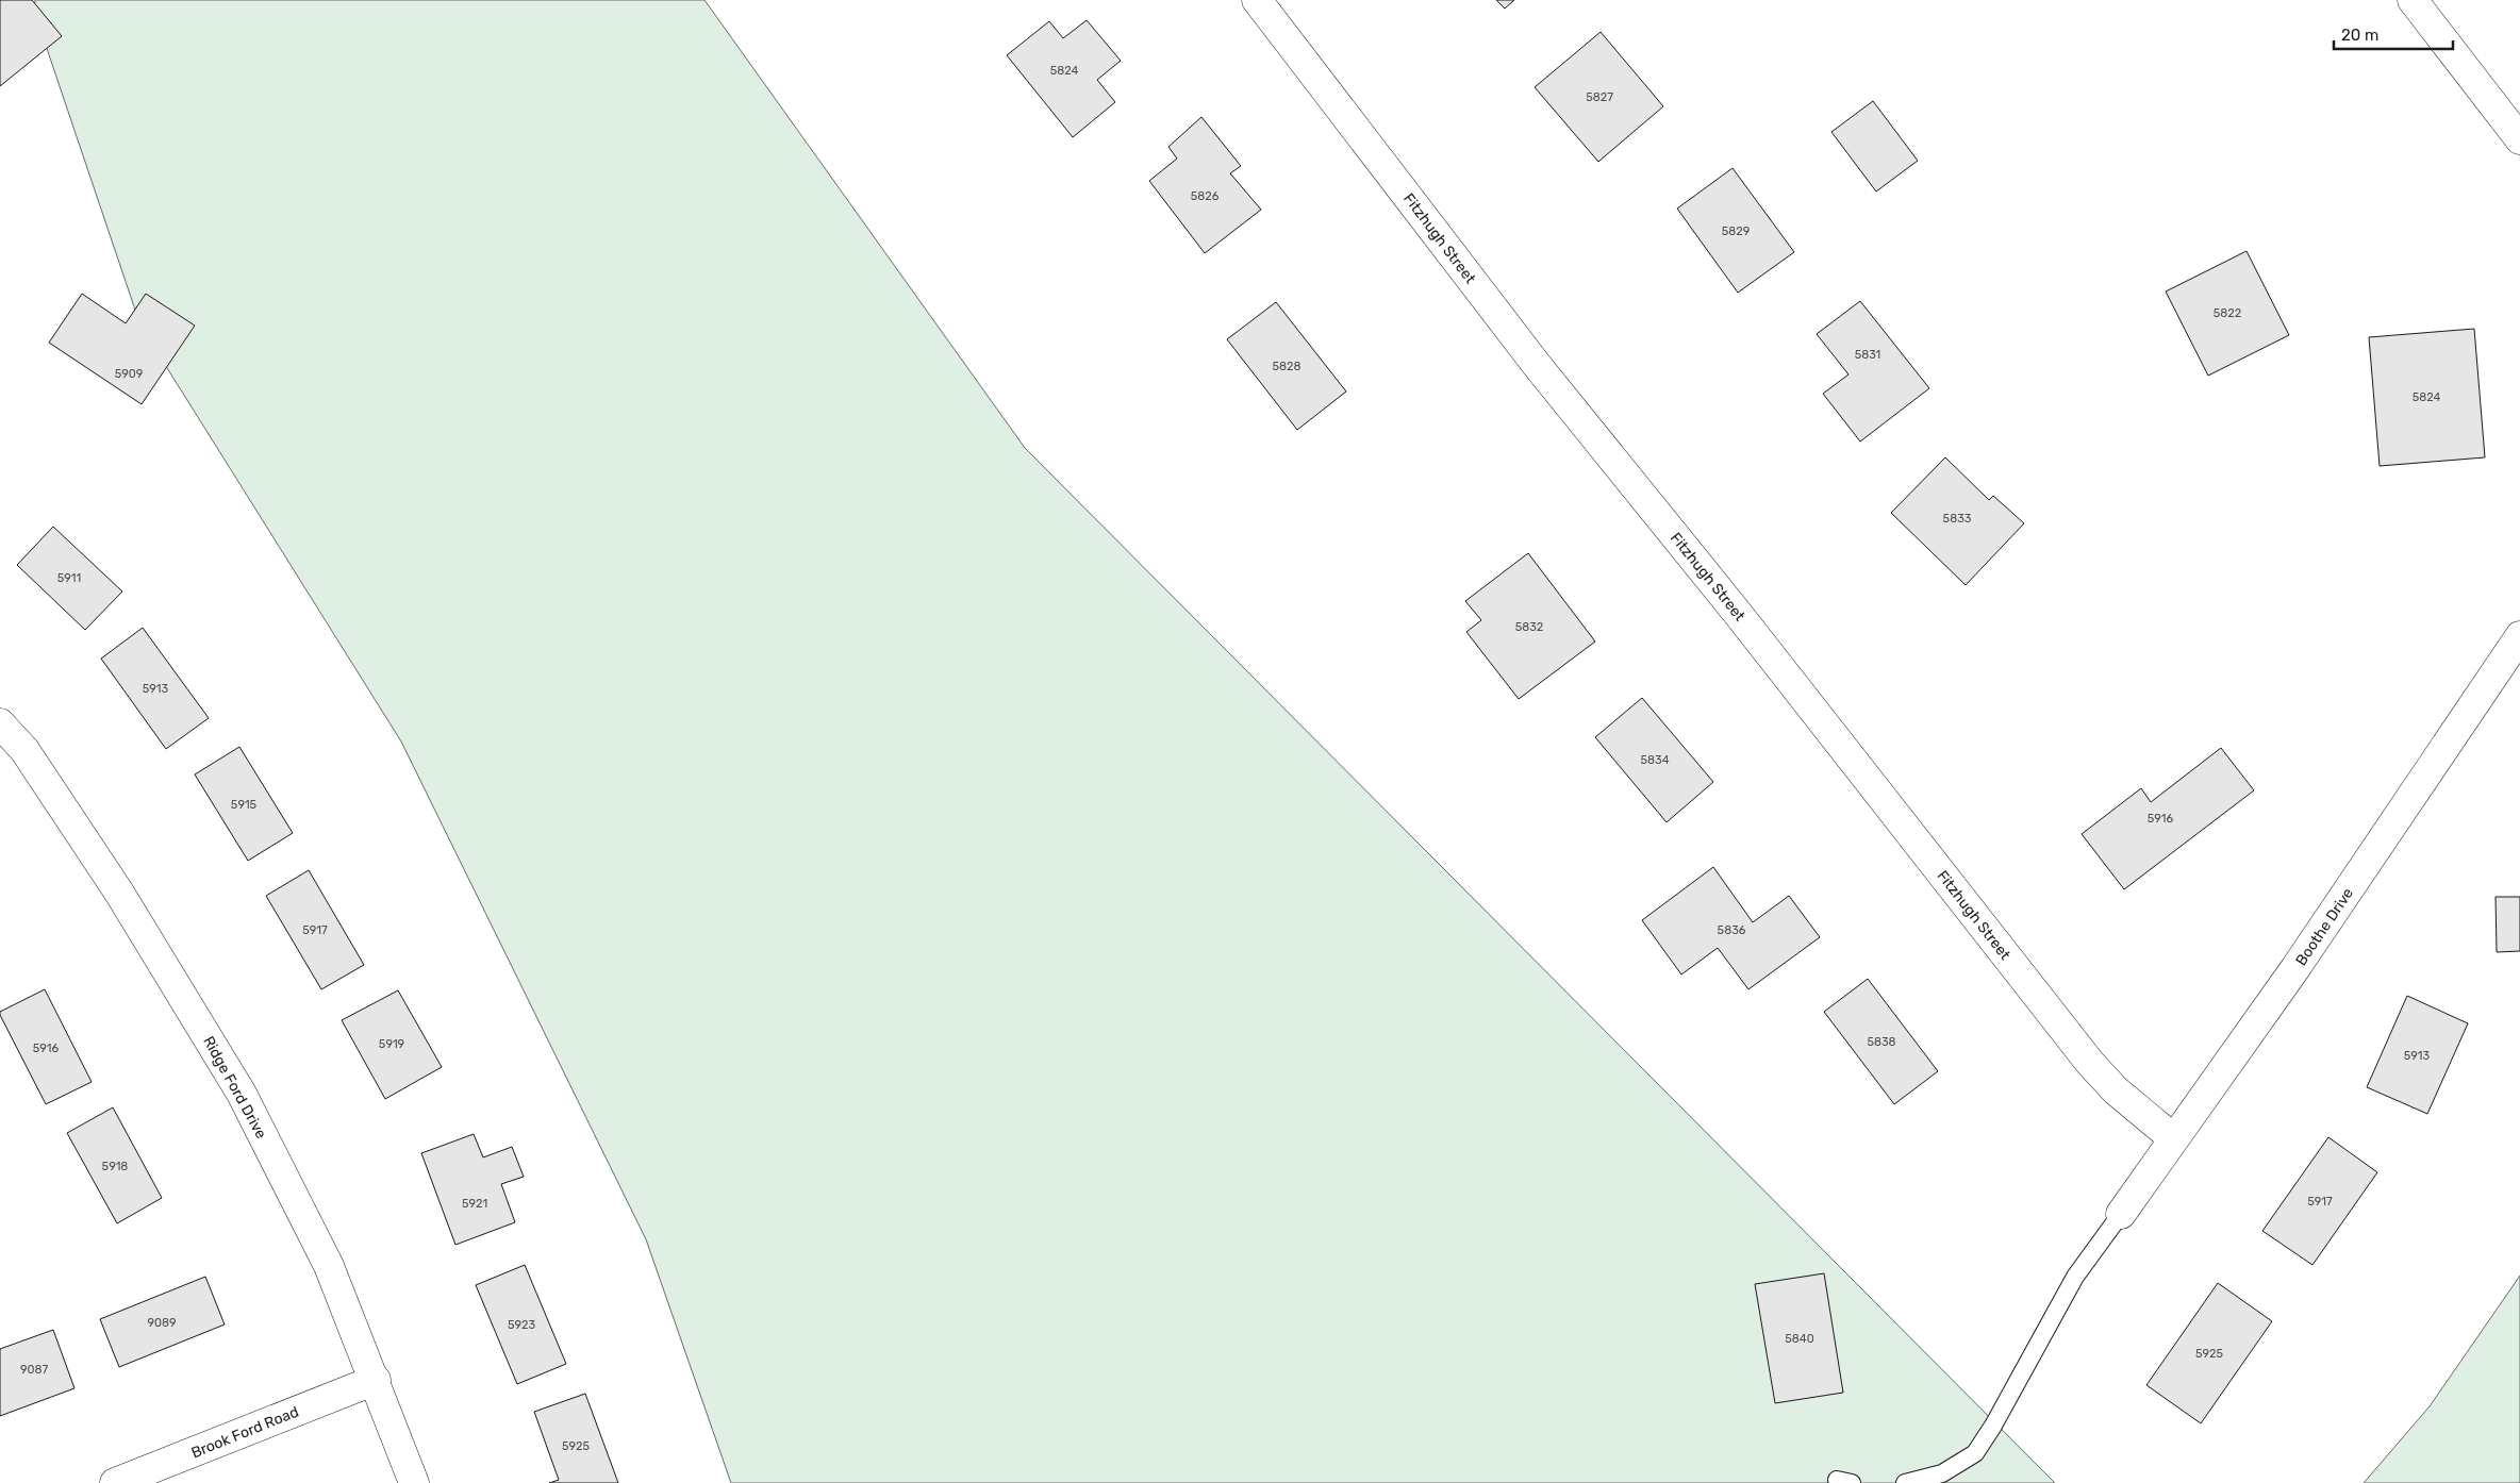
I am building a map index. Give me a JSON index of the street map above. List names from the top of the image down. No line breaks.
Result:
{"streets":{"street":["Fitzhugh Street","Boothe Drive","Ridge Ford Drive","Brook Ford Road"]},"crossings":[["Fitzhugh Street","Boothe Drive"],["Ridge Ford Drive","Brook Ford Road"]],"house_numbers":["5824","5827","5826","5829","5822","5831","5828","5909","5824","5833","5911","5832","5913","5834","5915","5916","5917","5836","5838","5919","5916","5913","5918","5917","5921","9089","5923","5840","5925","9087","5925"],"scale_bar":"20 m"}
